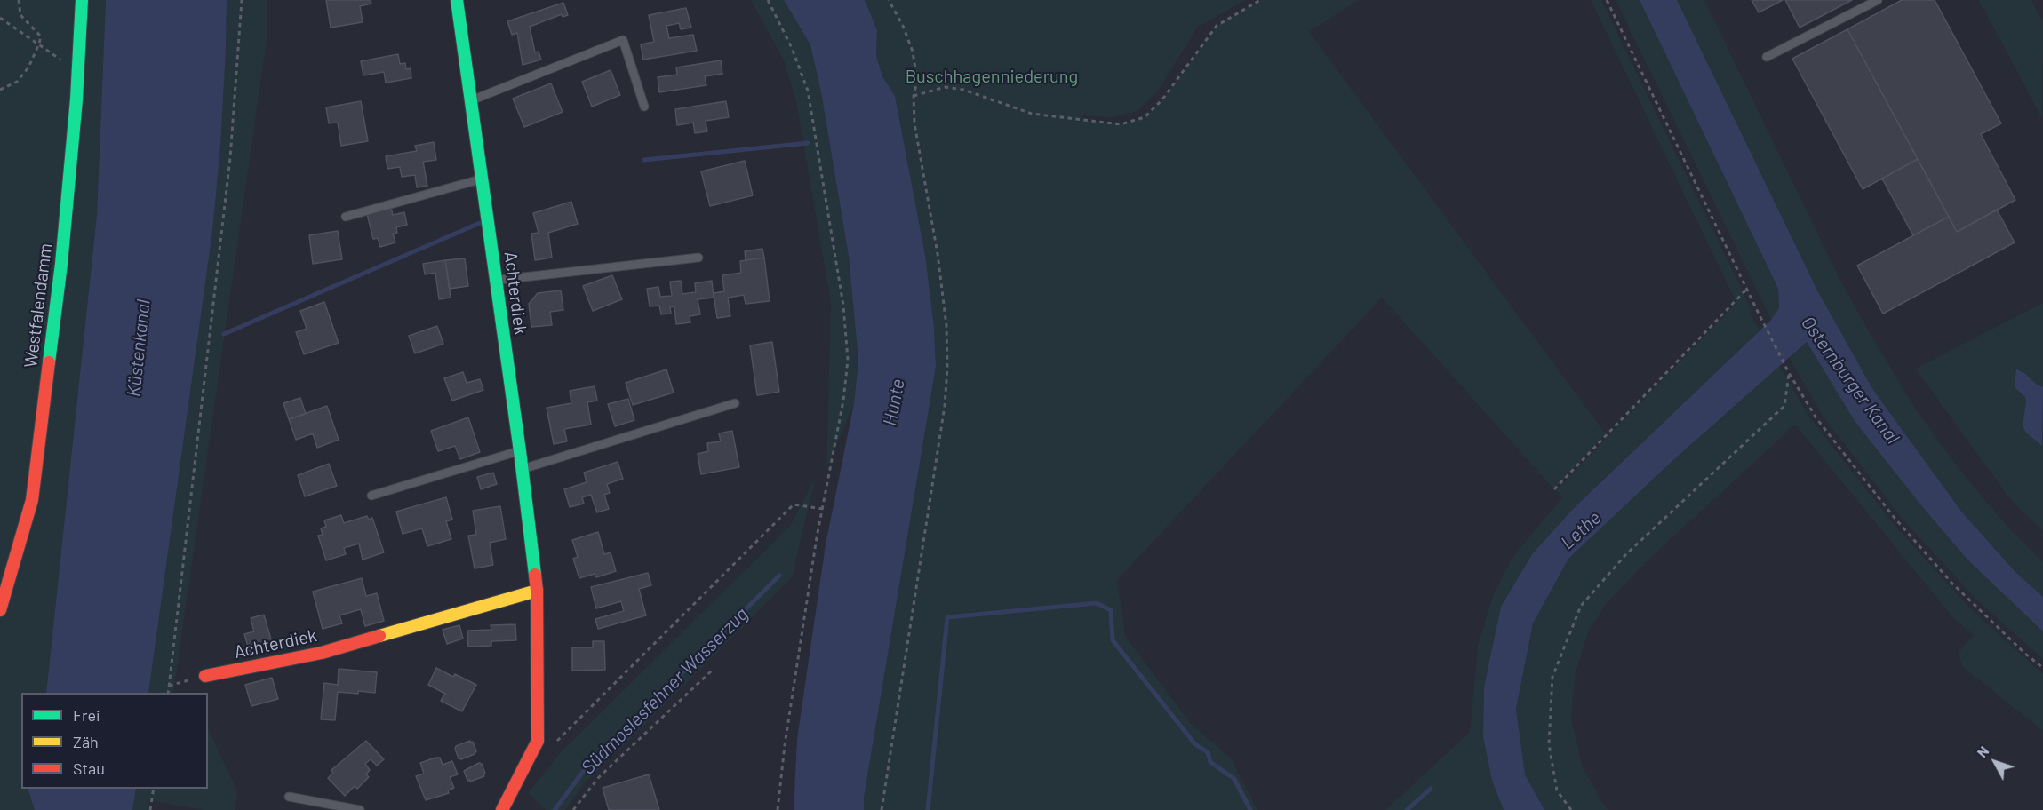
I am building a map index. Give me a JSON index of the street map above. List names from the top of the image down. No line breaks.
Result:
{"streets":{"street":["Achterdiek","Westfalendamm"]},"water":["Küstenkanal","Osternburger Kanal","Hunte","Lethe","Südmoslesfehner Wasserzug"],"parks":["Buschhagenniederung"],"legend":["Frei","Zäh","Stau"],"north":"top left"}
